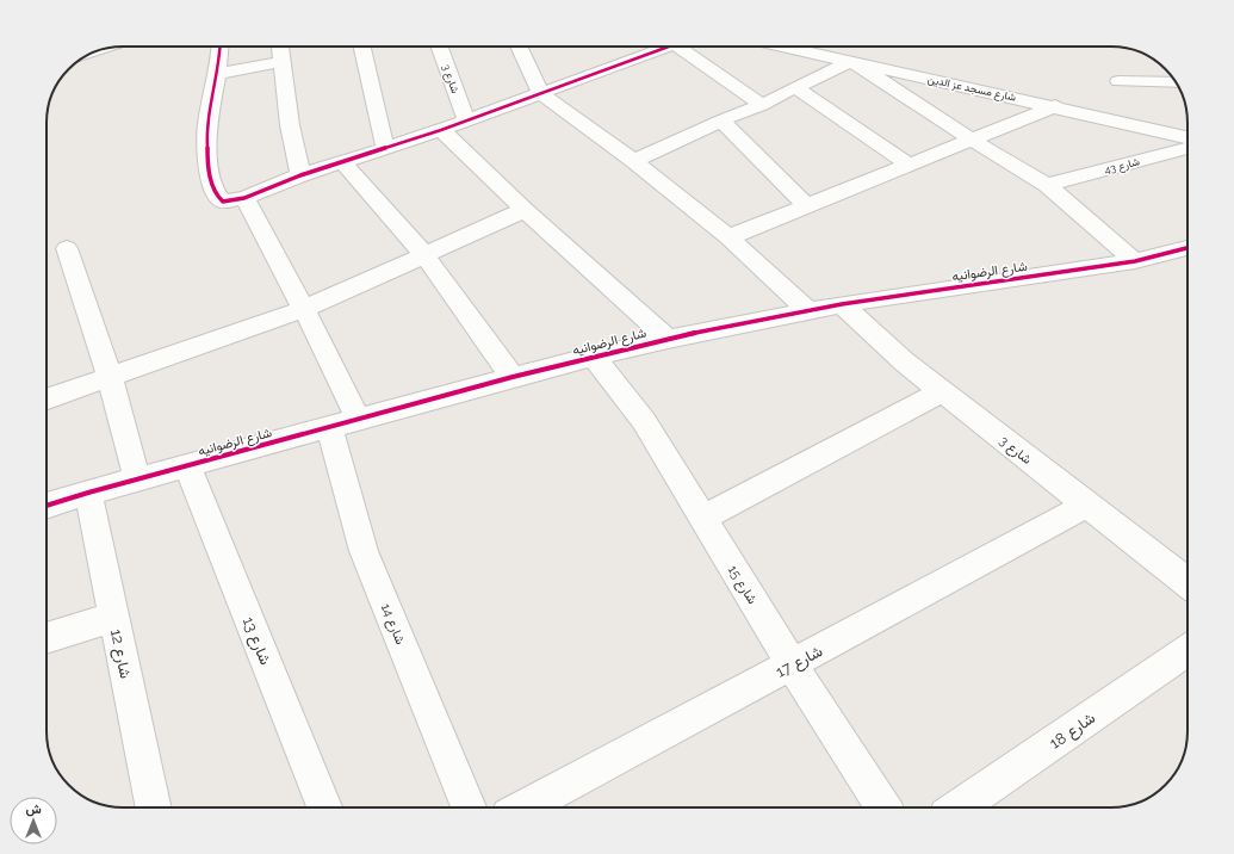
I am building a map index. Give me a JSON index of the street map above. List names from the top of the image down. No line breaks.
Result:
{"streets":{"street":["شارع 3","شارع مسجد عز الدين","شارع 43","شارع الرضوانيه","شارع 15","شارع 14","شارع 13","شارع 12","شارع 17","شارع 18"]},"crossings":[["شارع 3","شارع الرضوانيه"],["شارع 3","شارع 17"],["شارع الرضوانيه","شارع 15"],["شارع الرضوانيه","شارع 14"],["شارع الرضوانيه","شارع 13"],["شارع الرضوانيه","شارع 12"],["شارع 15","شارع 17"]],"north":"top"}
